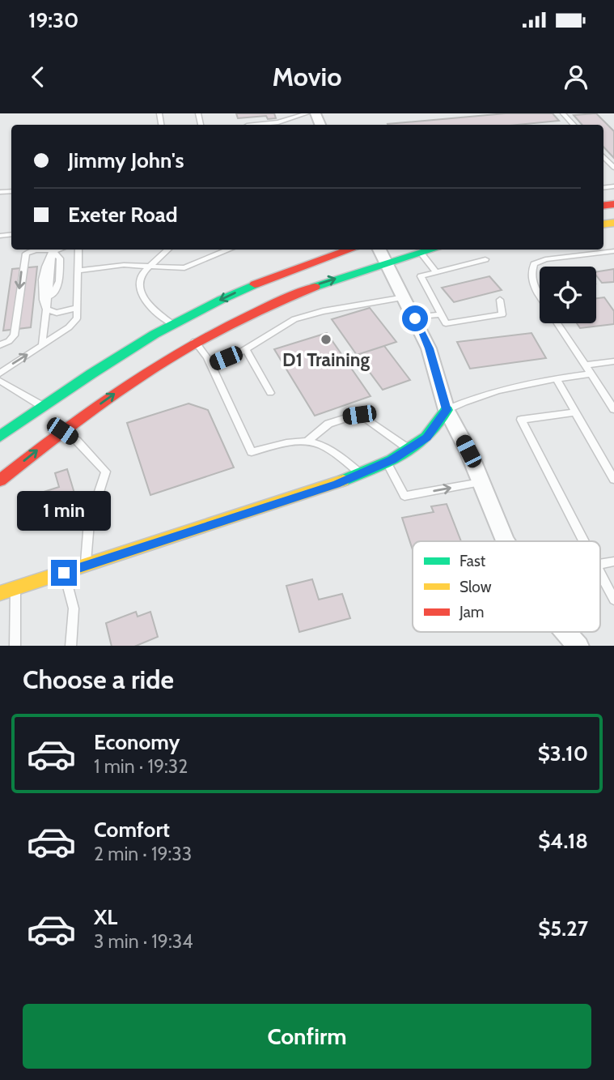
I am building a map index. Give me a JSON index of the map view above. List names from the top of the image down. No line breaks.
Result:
{"places":["D1 Training"],"legend":["Fast","Slow","Jam"],"page":{"status":"19:30","header":"Movio","banner":["Jimmy John's","Exeter Road"],"bubble":"1 min","heading":"Choose a ride","list":[{"name":"Economy","note":"1 min · 19:32","value":"$3.10"},{"name":"Comfort","note":"2 min · 19:33","value":"$4.18"},{"name":"XL","note":"3 min · 19:34","value":"$5.27"}],"buttons":"Confirm"}}
